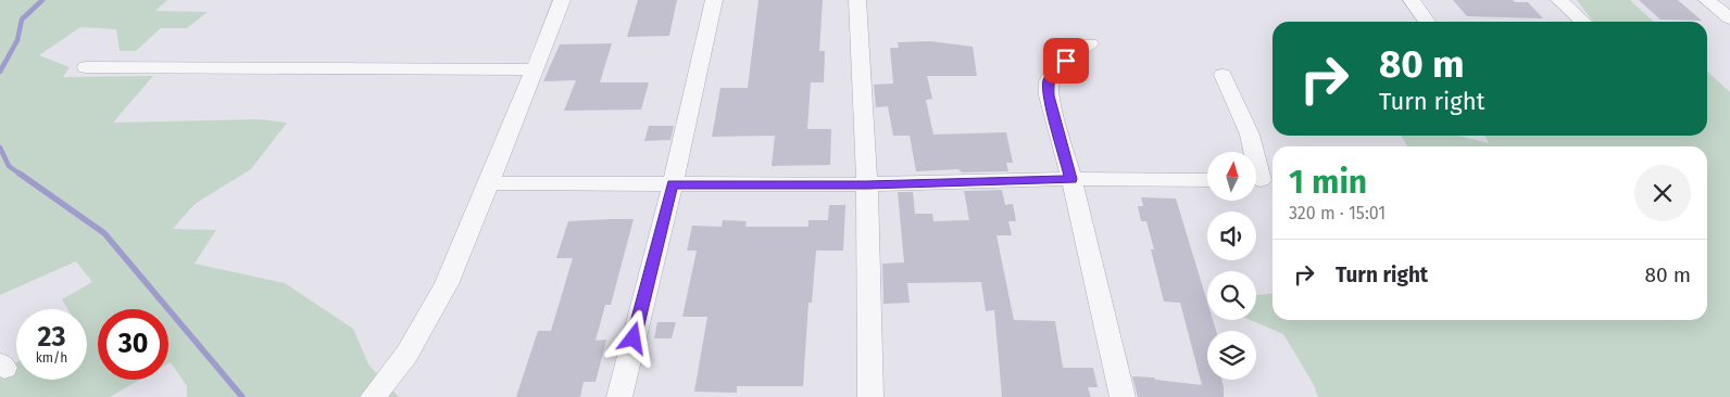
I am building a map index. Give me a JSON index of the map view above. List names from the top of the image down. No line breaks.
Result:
{"north":"top","page":{"turn":["80 m","Turn right"],"heading":["1 min","320 m · 15:01"],"list":[{"name":"Turn right","value":"80 m"}],"speed":"23 km/h","limit":"30"}}
